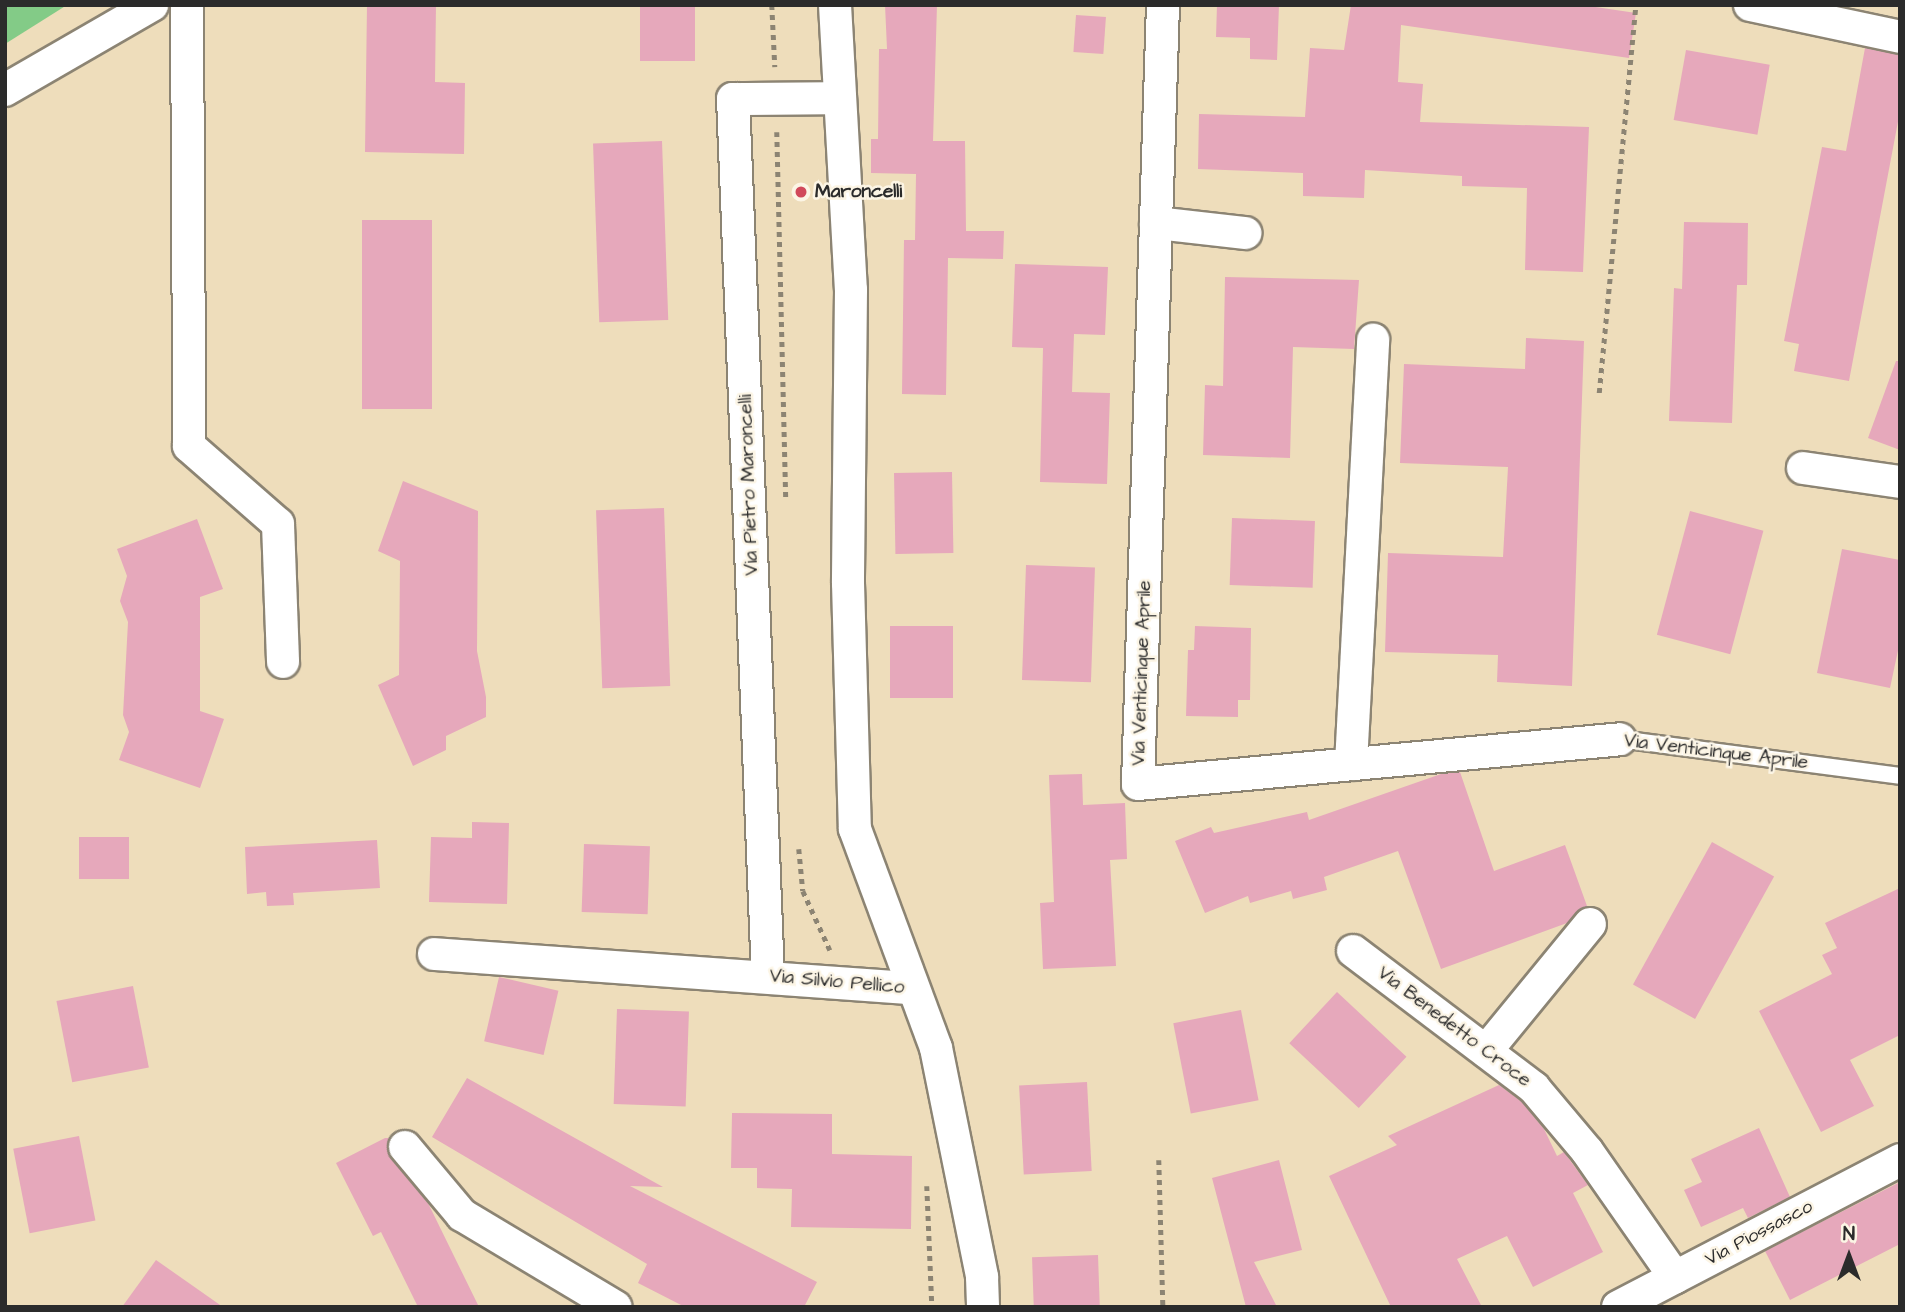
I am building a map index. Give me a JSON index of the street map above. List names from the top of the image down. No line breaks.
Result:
{"streets":{"street":["Via Pietro Maroncelli","Via Venticinque Aprile","Via Silvio Pellico","Via Benedetto Croce","Via Piossasco"]},"crossings":[["Via Pietro Maroncelli","Via Silvio Pellico"],["Via Benedetto Croce","Via Piossasco"]],"places":["Maroncelli"],"north":"top"}
